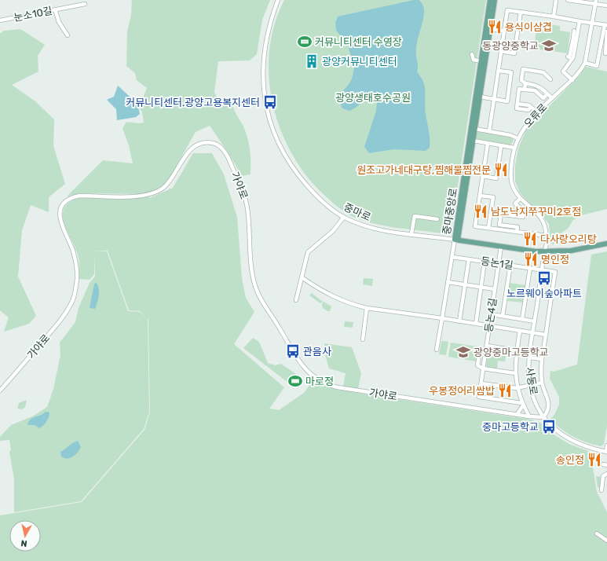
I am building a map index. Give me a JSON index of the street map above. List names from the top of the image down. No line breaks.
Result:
{"streets":{"main road":["중마중앙로","중마로"],"street":["눈소10길","오류로","가야로","등논1길","등논4길","사동로"]},"crossings":[["오류로","중마로"],["오류로","사동로"],["가야로","사동로"],["중마중앙로","중마로"],["중마중앙로","등논1길"],["중마로","등논4길"],["중마로","사동로"],["등논1길","등논4길"],["등논1길","사동로"]],"parks":["광양생태호수공원"],"places":{"restaurant":["용식이삼겹","원조고가네대구탕,찜해물찜전문","남도낙지쭈꾸미2호점","다사랑오리탕","명인정","우봉정어리쌈밥","송인정"],"sports":["커뮤니티센터 수영장","마로정"],"school or university":["동광양중학교","광양중마고등학교"],"building":["광양커뮤니티센터"],"bus stop":["커뮤니티센터.광양고용복지센터","노르웨이숲아파트","관음사","중마고등학교"]},"north":"bottom"}
